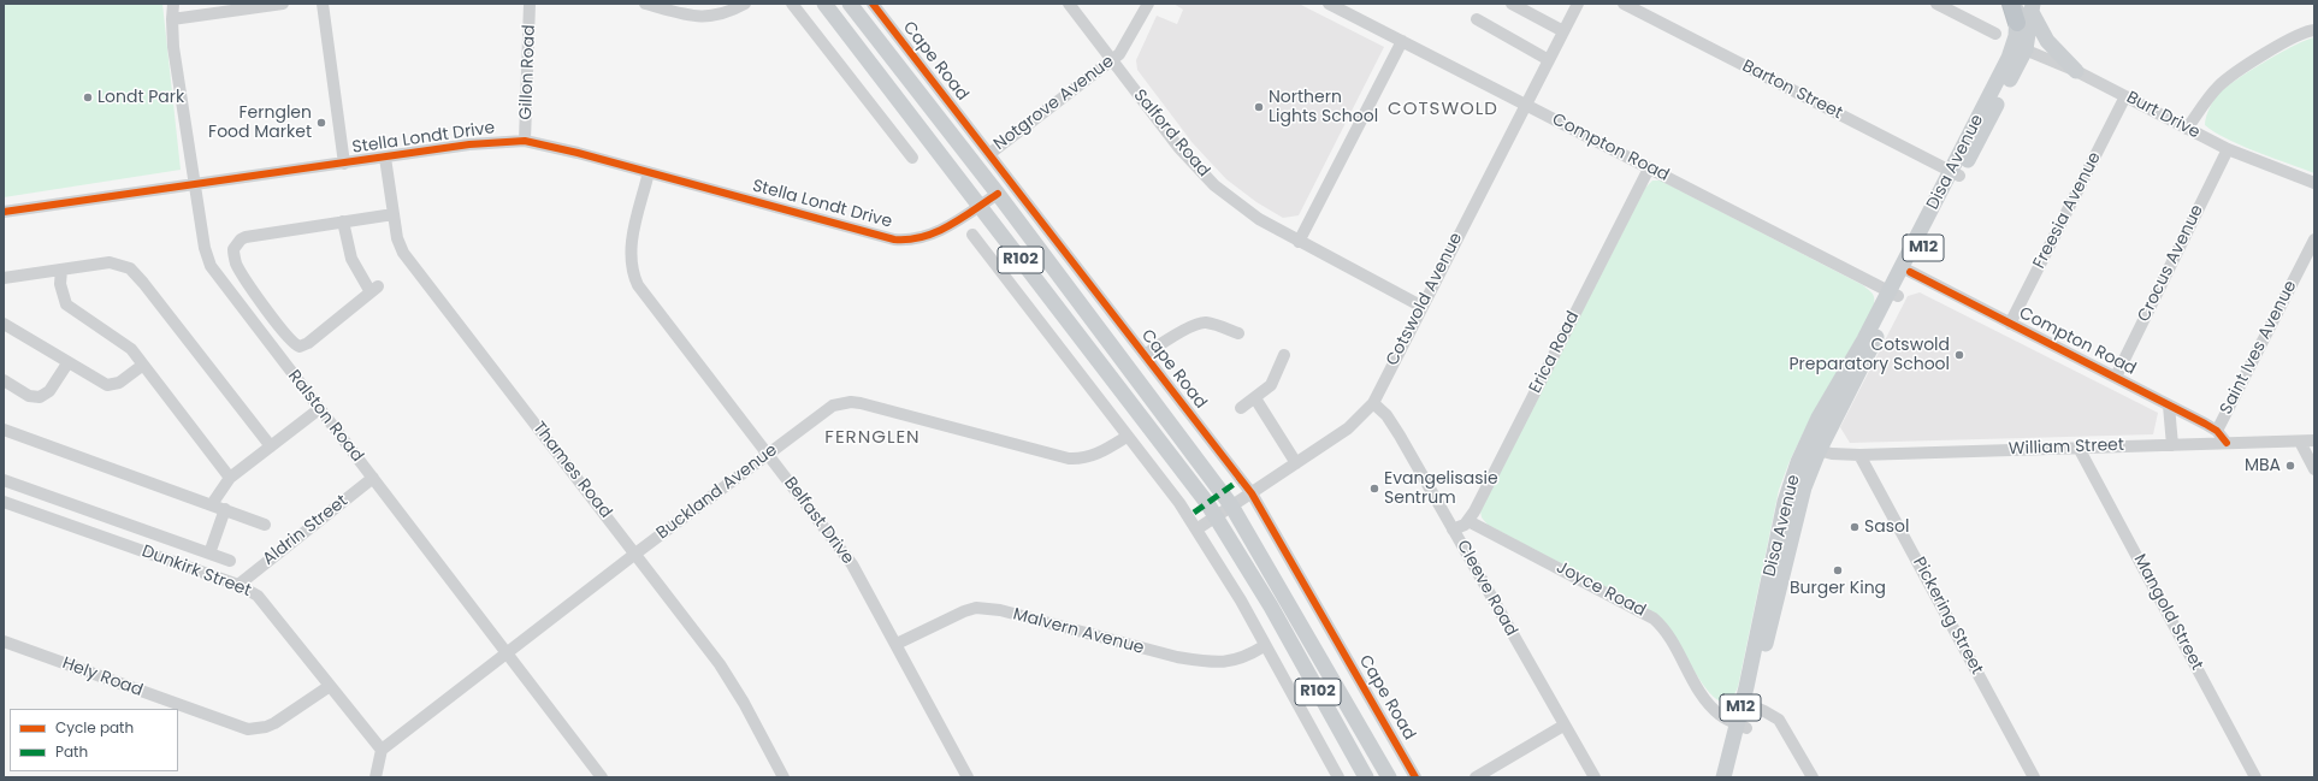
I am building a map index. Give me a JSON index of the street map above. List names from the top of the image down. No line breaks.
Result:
{"streets":{"main road":["Cape Road","Disa Avenue","M12","R102"],"street":["Gillon Road","Barton Street","Notgrove Avenue","Burt Drive","Salford Road","Stella Londt Drive","Compton Road","Freesia Avenue","Crocus Avenue","Cotswold Avenue","Saint Ives Avenue","Erica Road","Ralston Road","William Street","Thames Road","Buckland Avenue","Belfast Drive","Aldrin Street","Dunkirk Street","Cleeve Road","Joyce Road","Mangold Street","Pickering Street","Malvern Avenue","Hely Road"]},"crossings":[["Cape Road","Notgrove Avenue"],["Cape Road","Stella Londt Drive"],["Cape Road","Cotswold Avenue"],["Gillon Road","Stella Londt Drive"],["Barton Street","Disa Avenue"],["Notgrove Avenue","Salford Road"],["Burt Drive","Disa Avenue"],["Burt Drive","Freesia Avenue"],["Burt Drive","Crocus Avenue"],["Salford Road","Cotswold Avenue"],["Stella Londt Drive","R102"],["Stella Londt Drive","Ralston Road"],["Stella Londt Drive","Thames Road"],["Stella Londt Drive","Belfast Drive"],["Compton Road","Disa Avenue"],["Compton Road","Freesia Avenue"],["Compton Road","Crocus Avenue"],["Compton Road","Cotswold Avenue"],["Compton Road","Saint Ives Avenue"],["Compton Road","Erica Road"],["Compton Road","William Street"],["Disa Avenue","William Street"],["Disa Avenue","Joyce Road"],["R102","Cotswold Avenue"],["Cotswold Avenue","Cleeve Road"],["Erica Road","Joyce Road"],["Ralston Road","Buckland Avenue"],["Ralston Road","Aldrin Street"],["William Street","Mangold Street"],["William Street","Pickering Street"],["Thames Road","Buckland Avenue"],["Buckland Avenue","Belfast Drive"],["Buckland Avenue","Dunkirk Street"],["Belfast Drive","Malvern Avenue"],["Aldrin Street","Dunkirk Street"],["Dunkirk Street","Hely Road"]],"districts":["COTSWOLD","FERNGLEN"],"places":["Londt Park","Northern Lights School","Fernglen Food Market","Cotswold Preparatory School","MBA","Evangelisasie Sentrum","Sasol","Burger King"],"legend":["Cycle path","Path"]}
